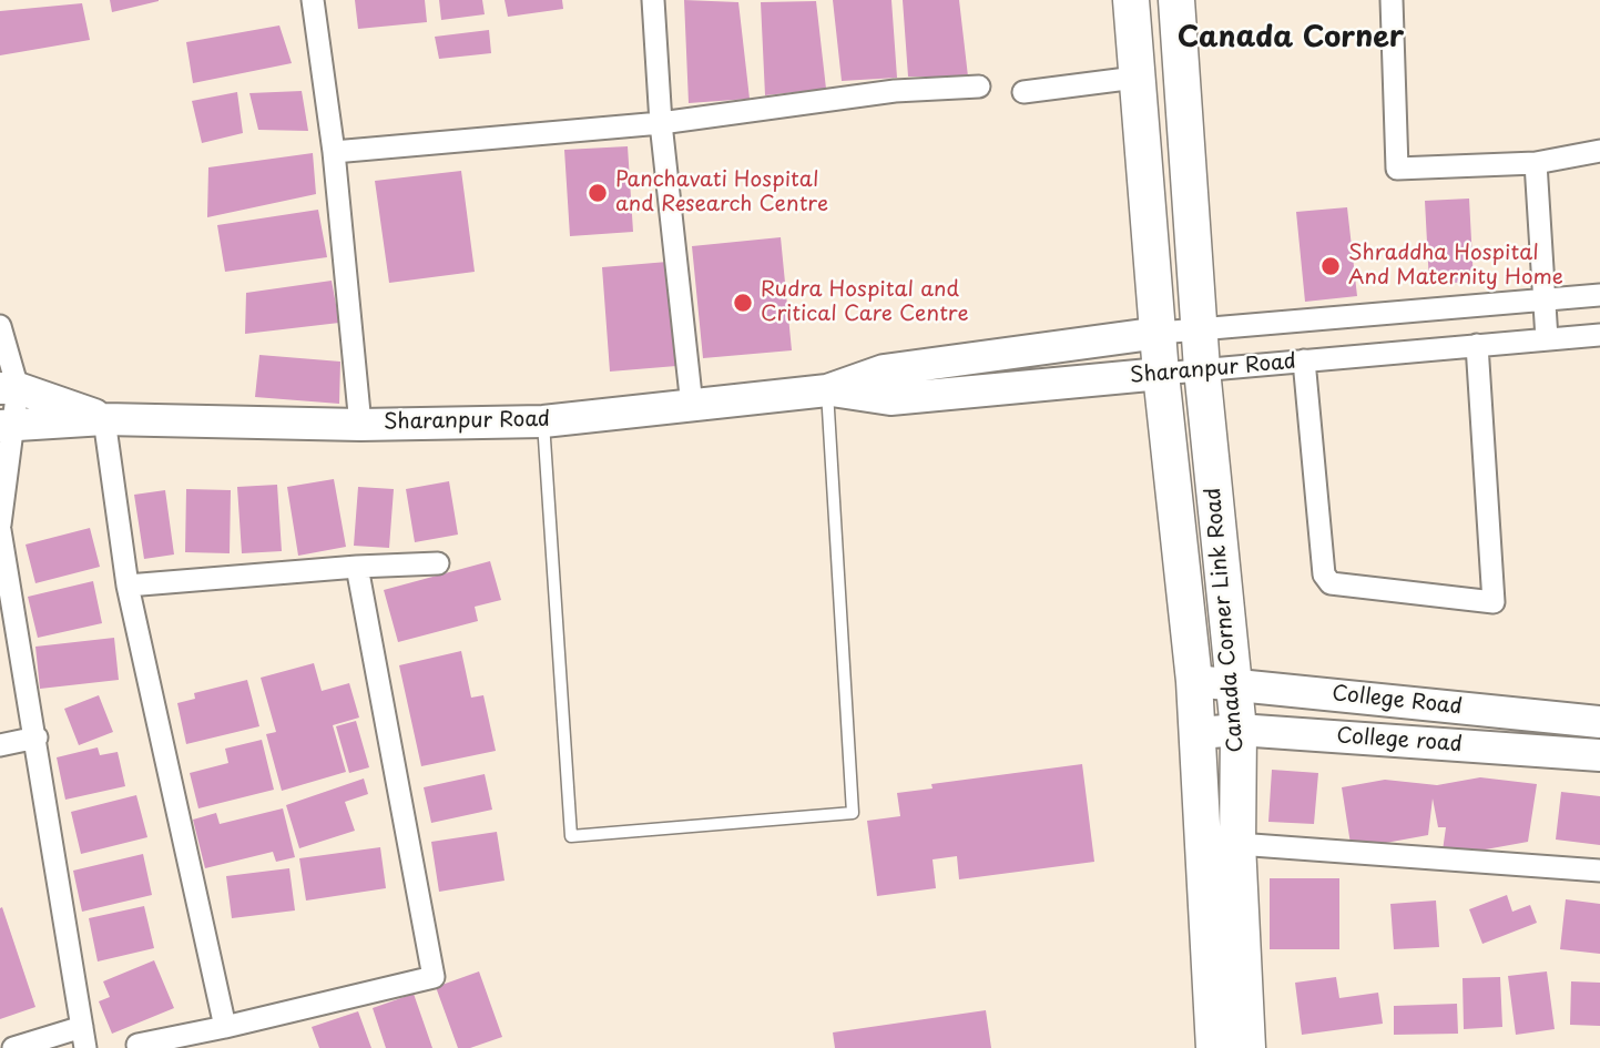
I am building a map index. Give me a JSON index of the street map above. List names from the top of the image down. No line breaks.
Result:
{"streets":{"main road":["Sharanpur Road","Canada Corner Link Road","College Road","College road"]},"crossings":[["Sharanpur Road","Canada Corner Link Road"],["Canada Corner Link Road","College Road"],["Canada Corner Link Road","College road"]],"districts":["Canada Corner"],"places":["Panchavati Hospital and Research Centre","Shraddha Hospital And Maternity Home","Rudra Hospital and Critical Care Centre"]}
